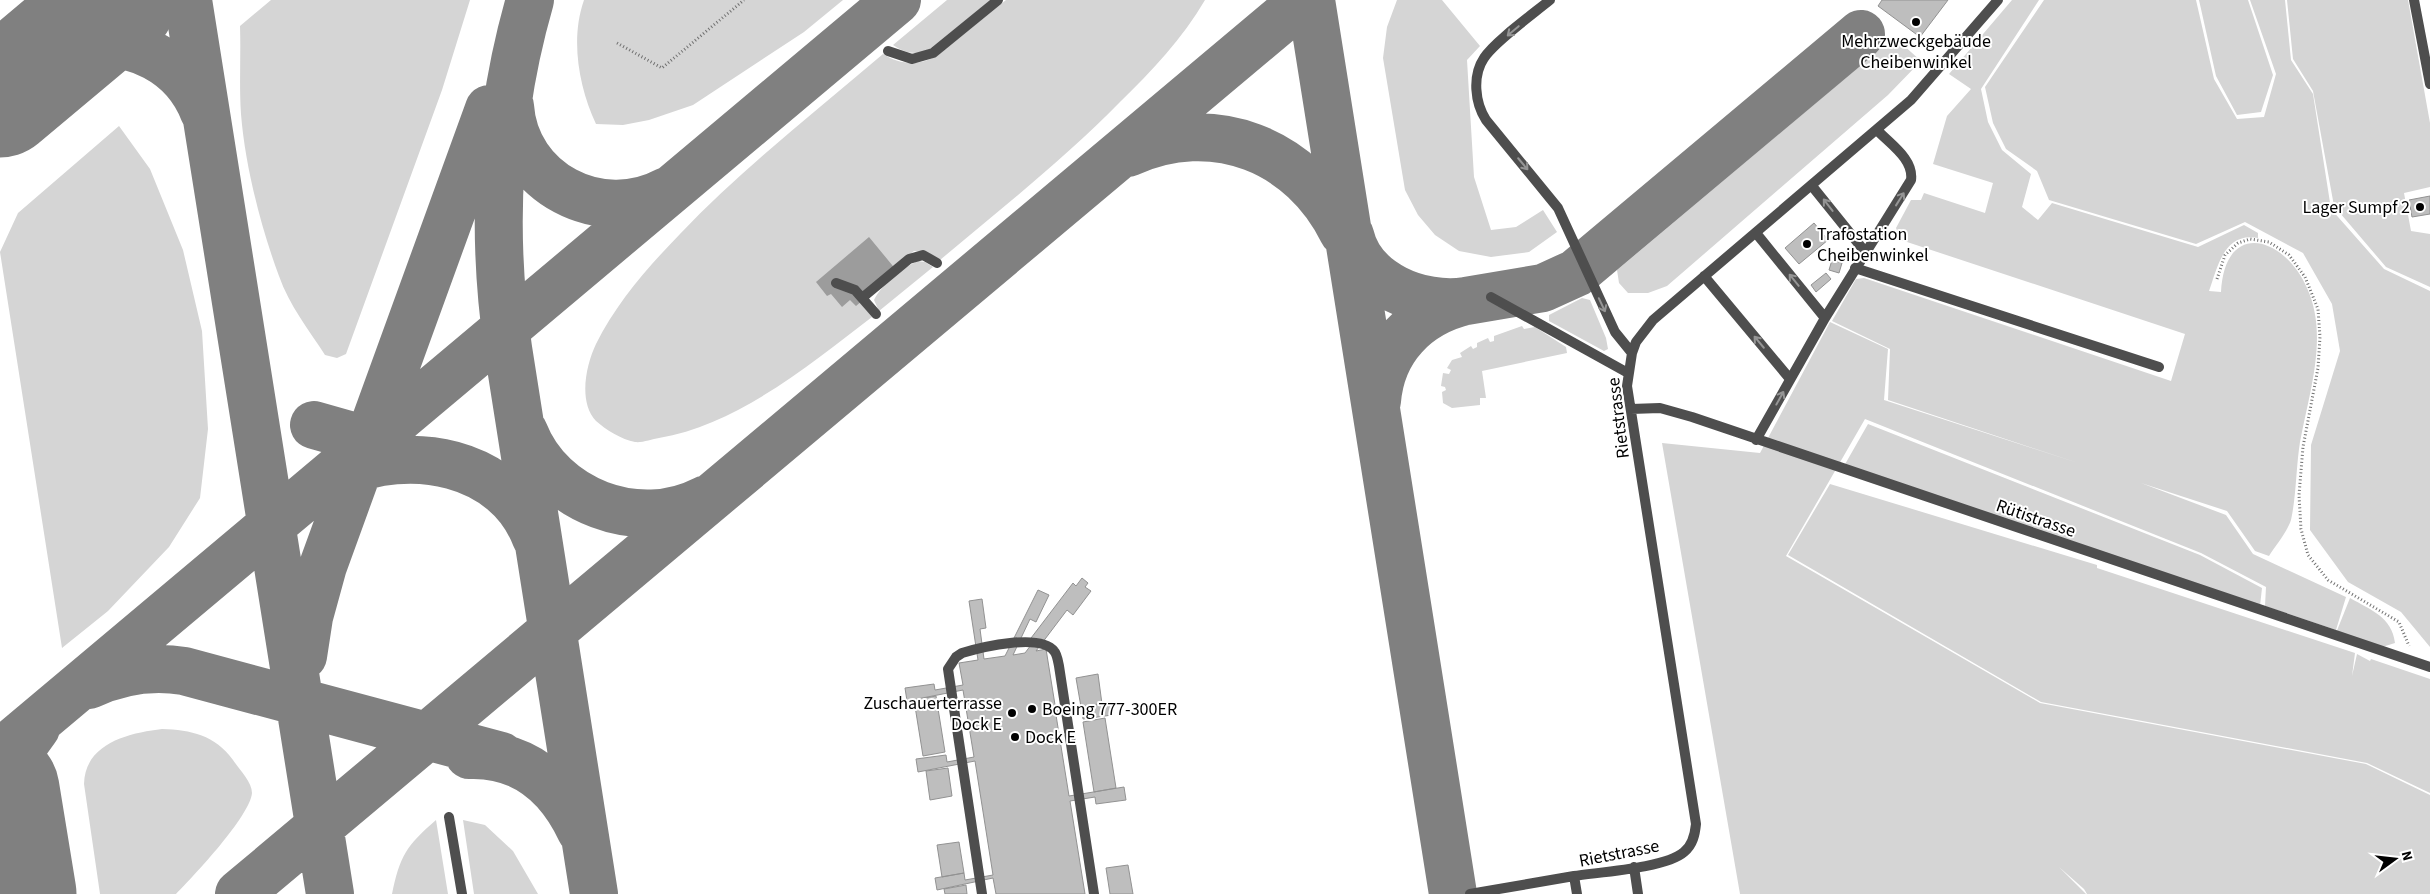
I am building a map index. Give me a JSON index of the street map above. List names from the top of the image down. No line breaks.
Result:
{"streets":{"lane":["Rietstrasse","Rütistrasse"]},"crossings":[["Rietstrasse","Rütistrasse"]],"places":["Mehrzweckgebäude Cheibenwinkel","Lager Sumpf 2","Trafostation Cheibenwinkel","Boeing 777-300ER","Zuschauerterrasse Dock E","Dock E"],"north":"right"}
